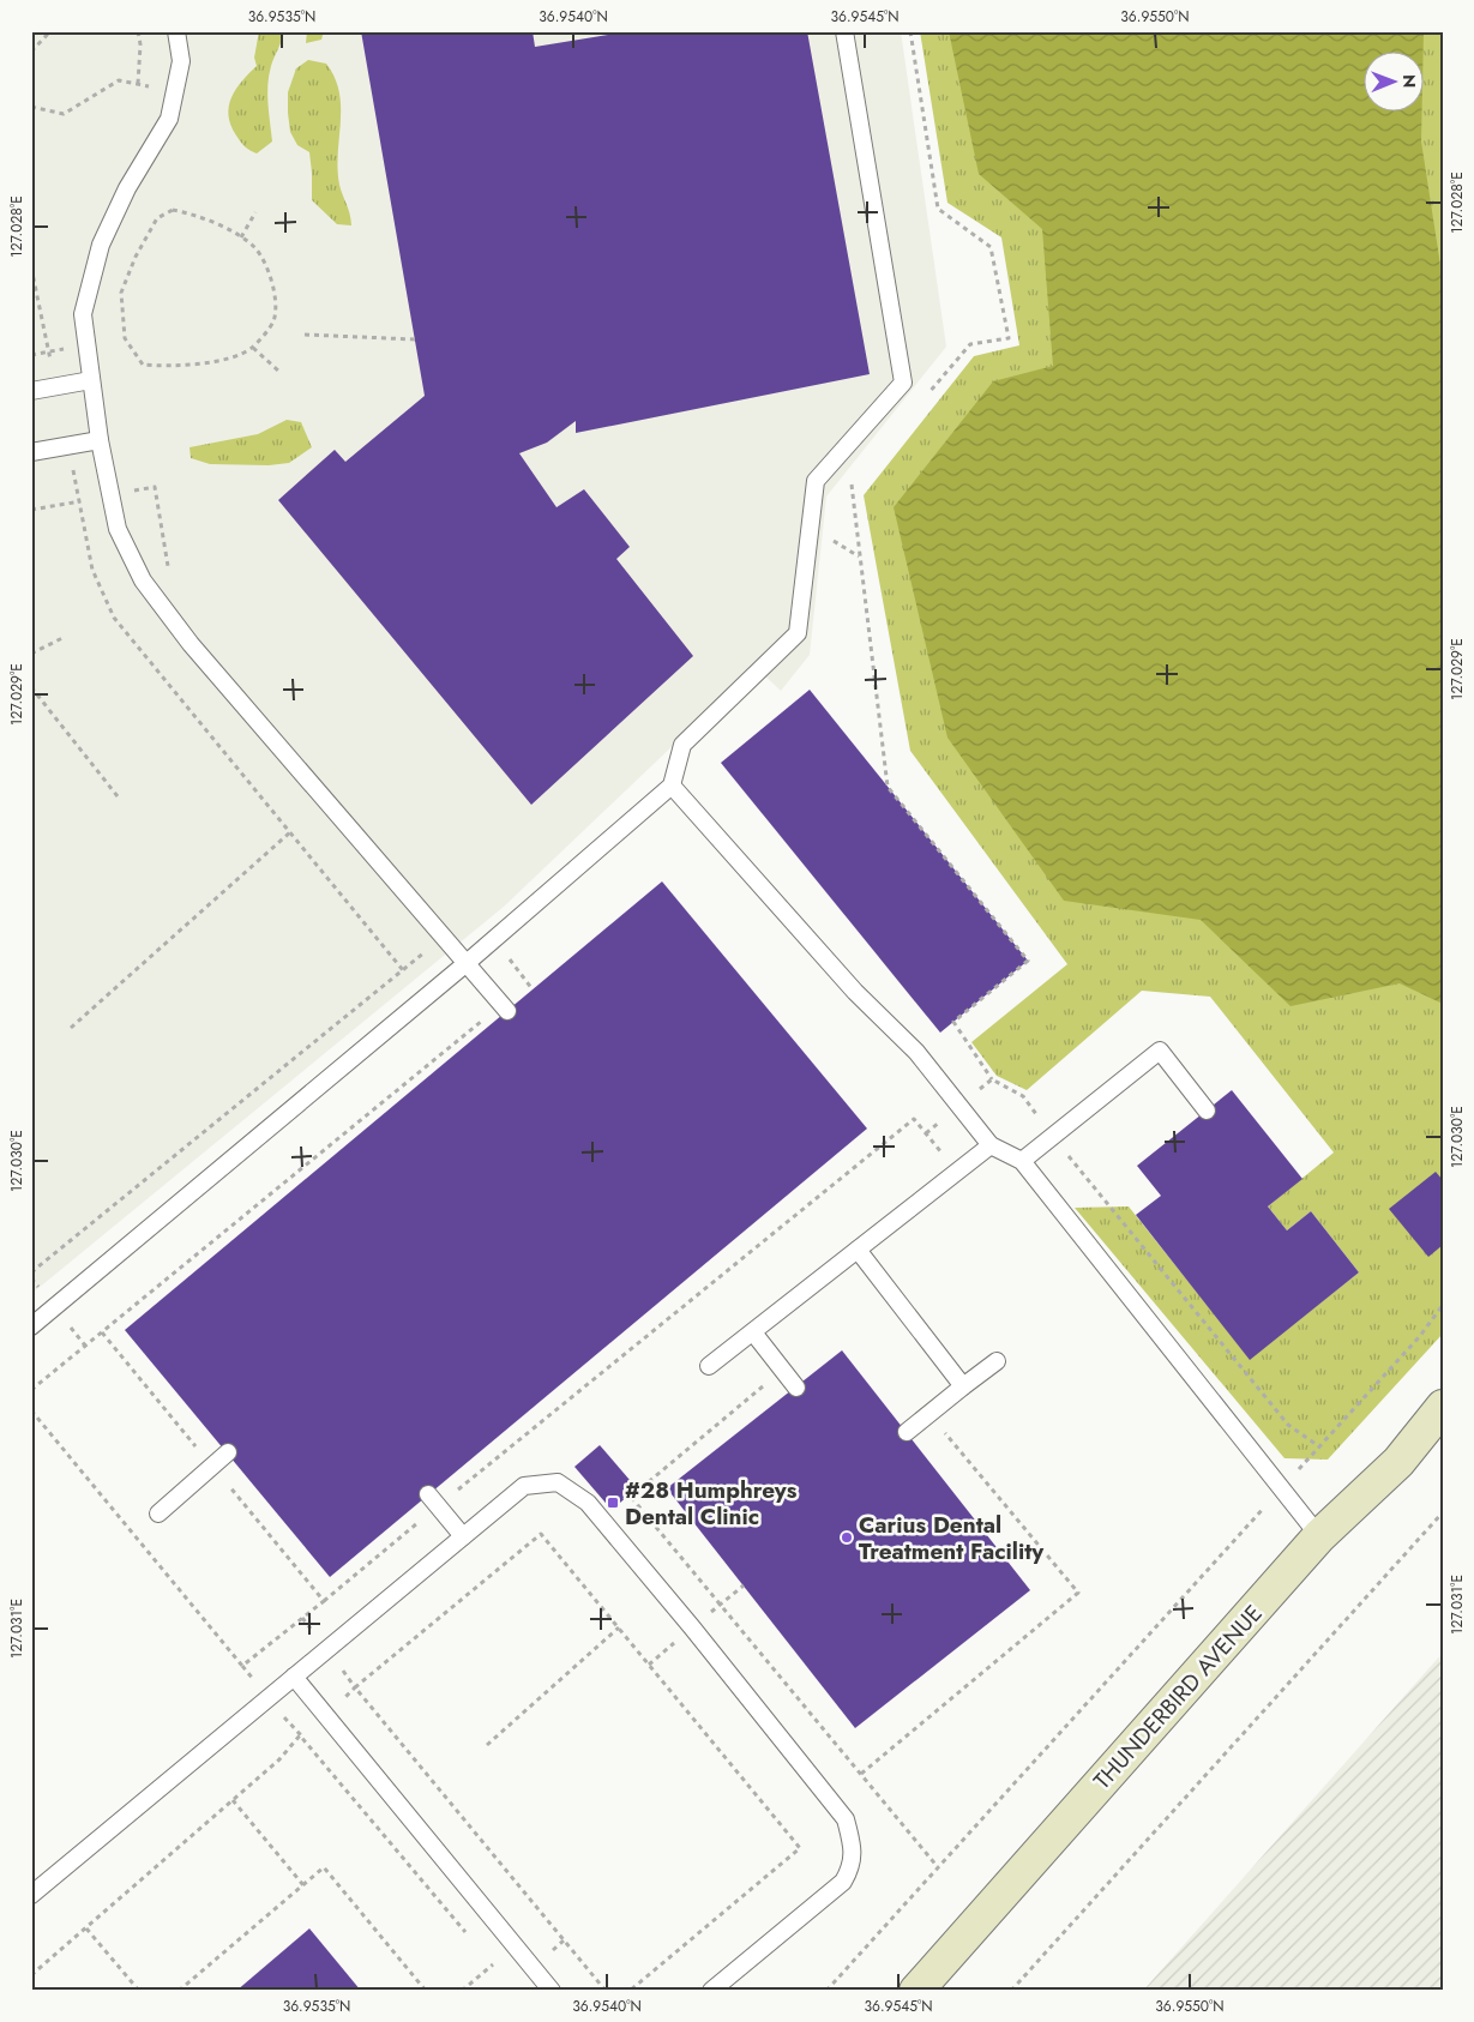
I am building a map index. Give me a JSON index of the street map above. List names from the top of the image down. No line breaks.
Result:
{"streets":{"main road":["THUNDERBIRD AVENUE"]},"places":{"transit":["#28 Humphreys Dental Clinic"],"other":["Carius Dental Treatment Facility"]},"north":"right","coordinates":["36.9535°N","36.9540°N","36.9545°N","36.9550°N","127.028°E","127.029°E","127.030°E","127.031°E"]}
